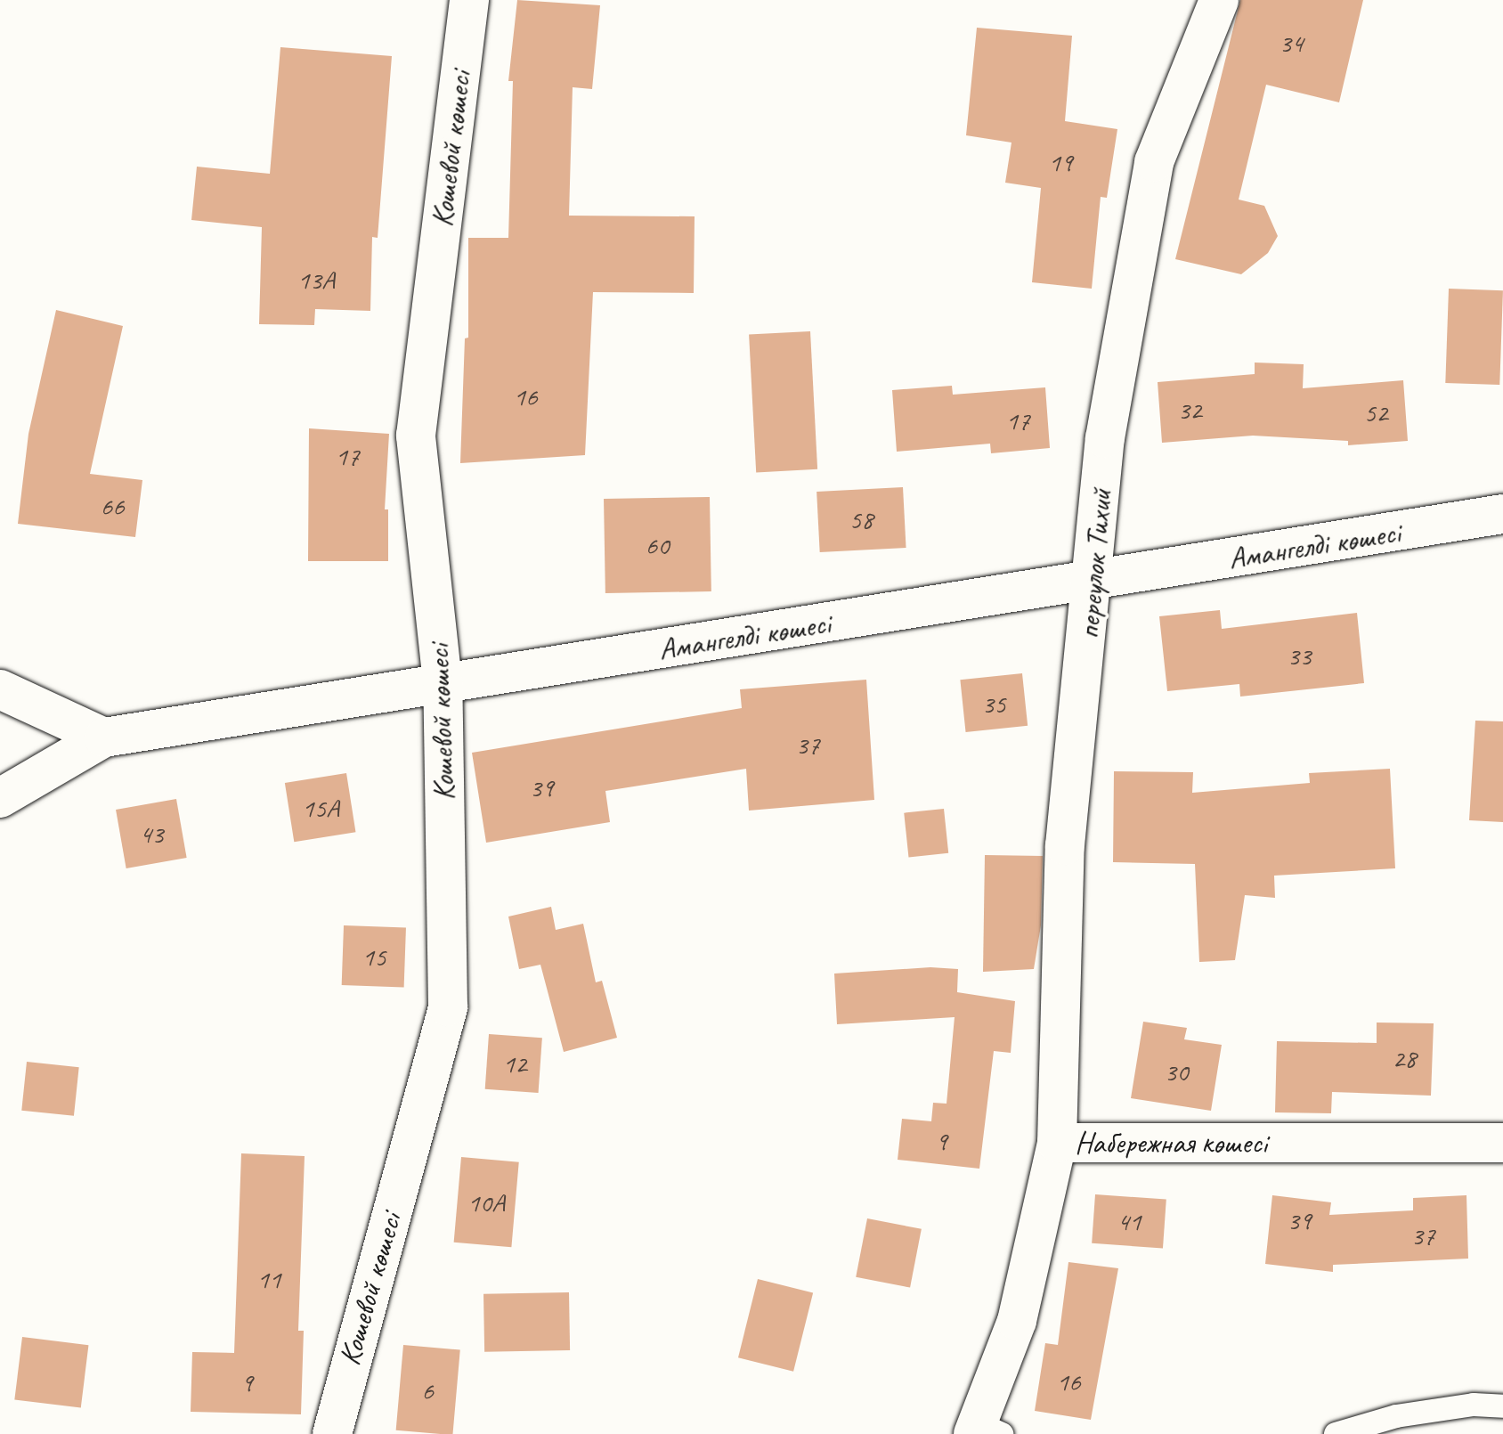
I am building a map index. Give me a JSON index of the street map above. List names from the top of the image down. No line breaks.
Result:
{"streets":{"street":["Кошевой көшесі","Амангелді көшесі","переулок Тихий","Набережная көшесі"]},"crossings":[["Кошевой көшесі","Амангелді көшесі"],["Амангелді көшесі","переулок Тихий"],["переулок Тихий","Набережная көшесі"]],"house_numbers":["34","19","13А","16","32","52","17","17","66","58","60","33","35","37","39","15А","43","15","28","12","30","9","10А","39","41","37","11","16","9","6"]}
